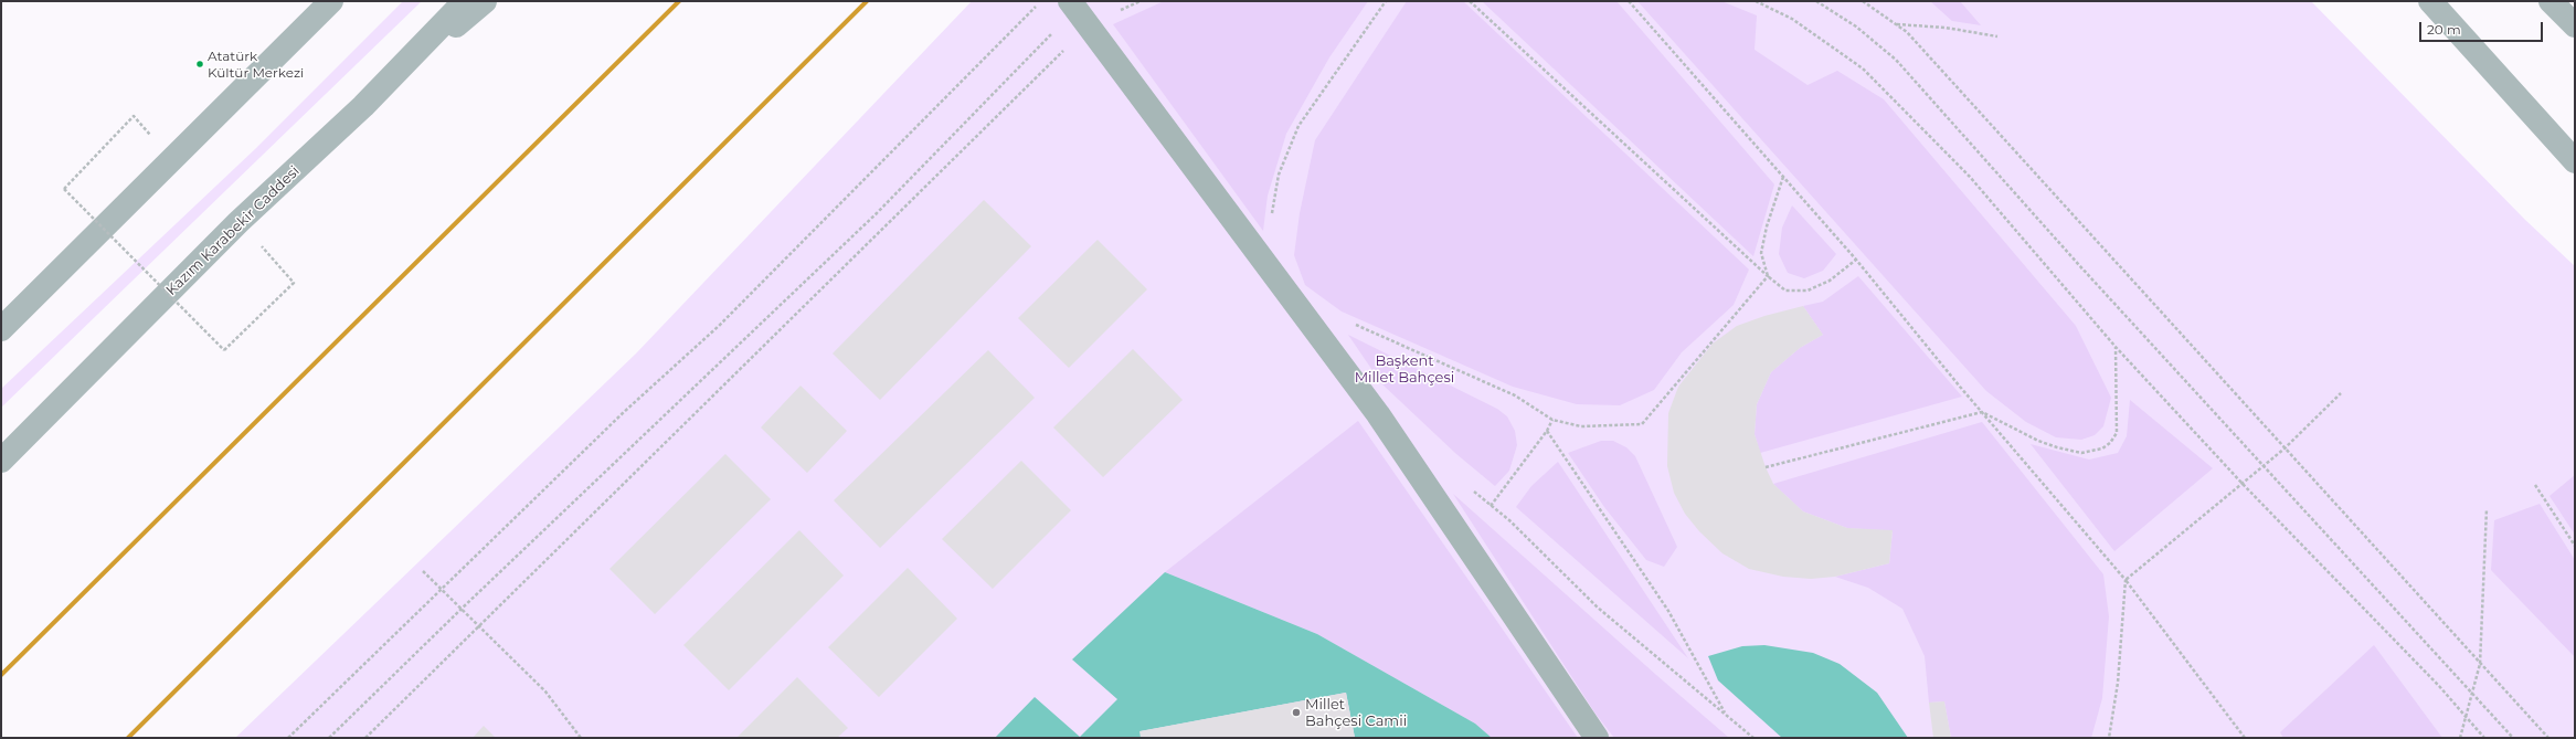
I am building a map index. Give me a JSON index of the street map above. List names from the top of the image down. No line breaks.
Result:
{"streets":{"main road":["Kazım Karabekir Caddesi"]},"parks":["Başkent Millet Bahçesi"],"places":["Atatürk Kültür Merkezi","Millet Bahçesi Camii"],"scale_bar":"20 m"}
